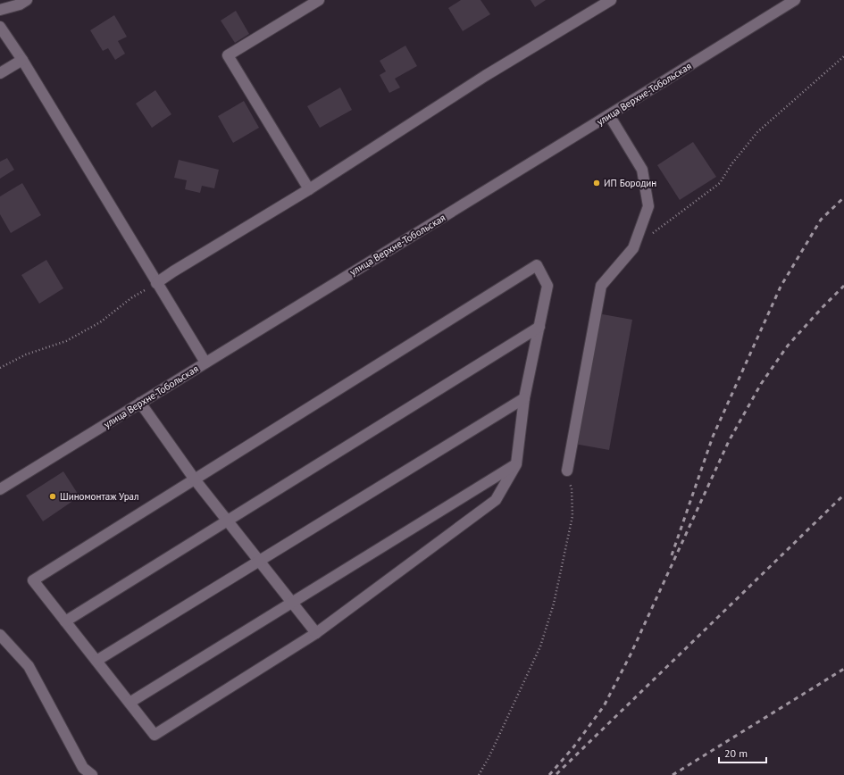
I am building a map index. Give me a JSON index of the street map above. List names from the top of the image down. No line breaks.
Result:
{"streets":{"street":["улица Верхне-Тобольская"]},"places":["ИП Бородин","Шиномонтаж Урал"],"scale_bar":"20 m"}
